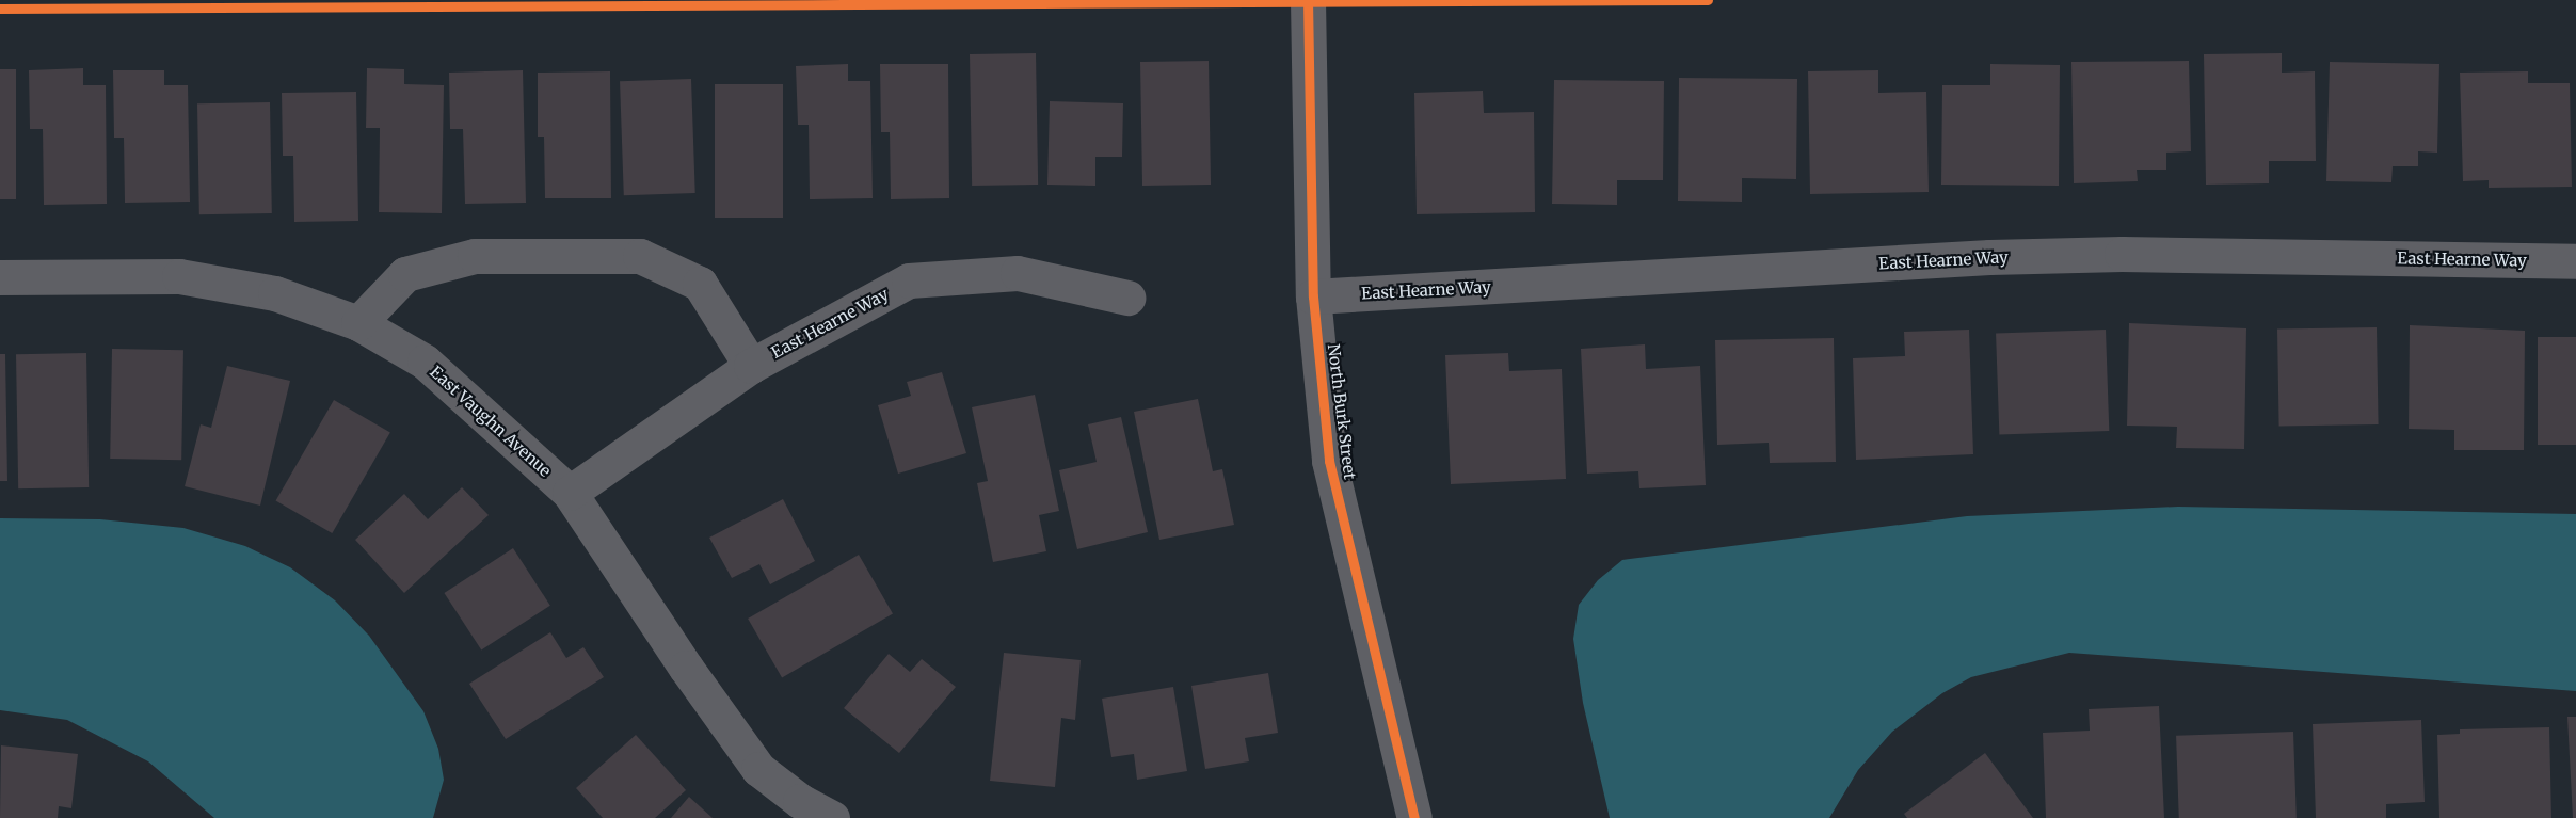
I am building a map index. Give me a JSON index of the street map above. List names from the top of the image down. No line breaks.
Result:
{"streets":{"street":["East Hearne Way","North Burk Street","East Vaughn Avenue"]},"crossings":[["East Hearne Way","North Burk Street"],["East Hearne Way","East Vaughn Avenue"]]}
